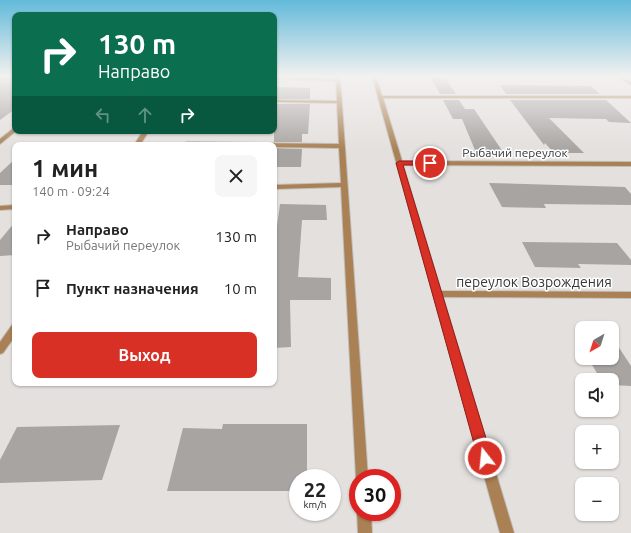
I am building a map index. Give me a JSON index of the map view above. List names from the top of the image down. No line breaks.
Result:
{"streets":{"street":["Рыбачий переулок","переулок Возрождения"]},"north":"bottom left","page":{"turn":["130 m","Направо"],"heading":["1 мин","140 m · 09:24"],"list":[{"name":"Направо","note":"Рыбачий переулок","value":"130 m"},{"name":"Пункт назначения","value":"10 m"}],"map_buttons":["+","−"],"buttons":"Выход","speed":"22 km/h","limit":"30"}}
